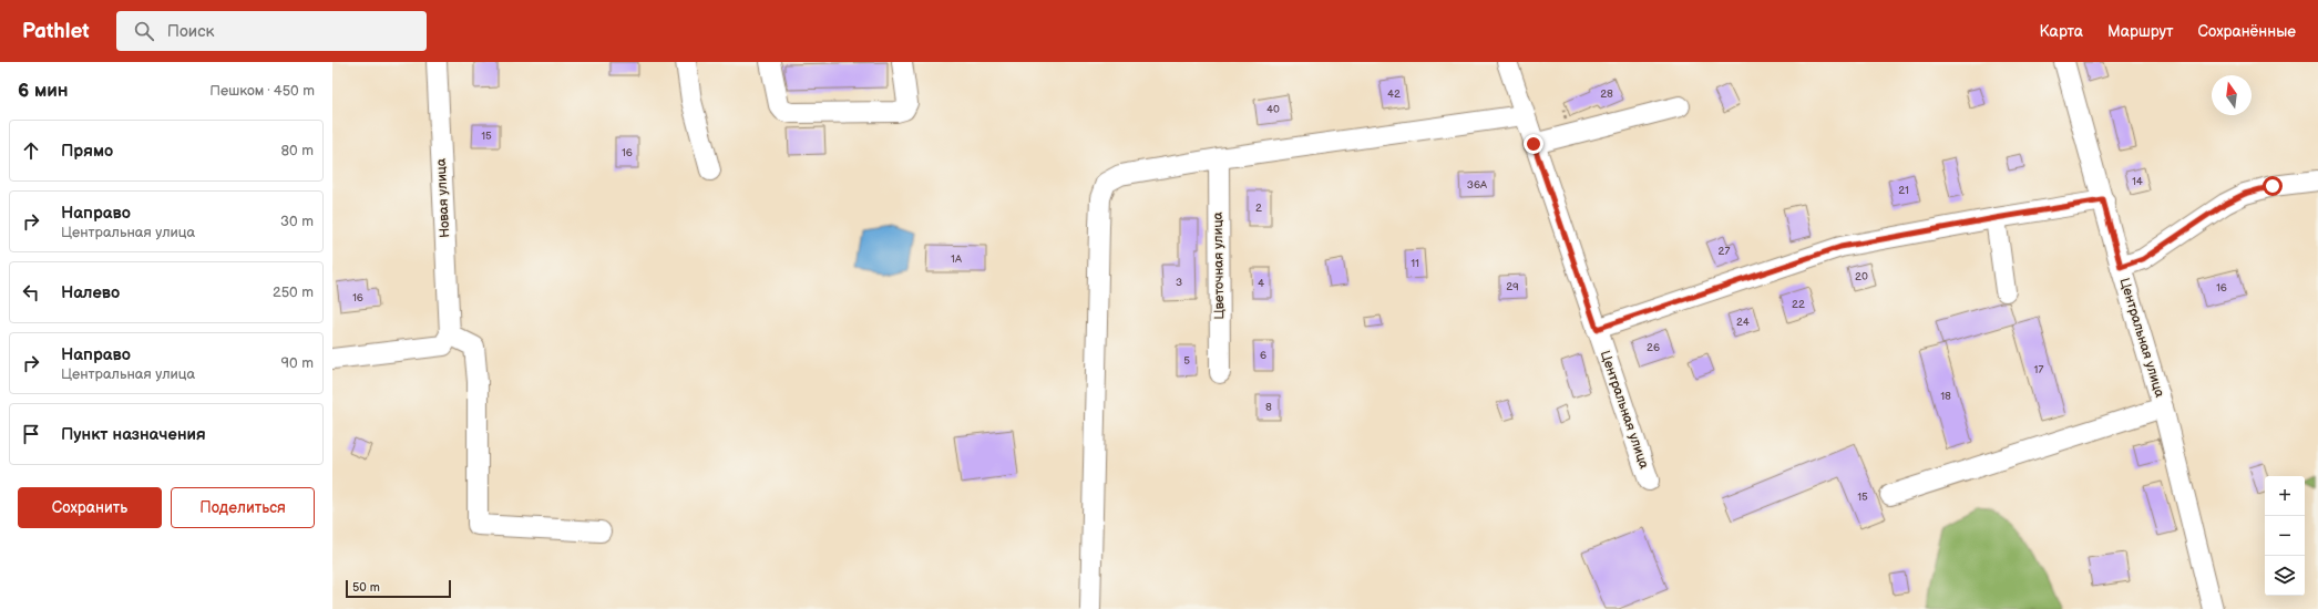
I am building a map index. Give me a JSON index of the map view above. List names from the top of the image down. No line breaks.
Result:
{"streets":{"street":["Новая улица","Цветочная улица","Центральная улица"]},"house_numbers":["42","28","40","15","16","14","36А","21","2","27","1А","11","20","3","4","29","16","16","22","24","26","6","5","17","18","8","15"],"scale_bar":"50 m","north":"top","page":{"header":"Pathlet","search":"Поиск","nav":["Карта","Маршрут","Сохранённые"],"heading":["6 мин","Пешком · 450 m"],"list":[["Прямо","80 m"],["Направо","Центральная улица","30 m"],["Налево","250 m"],["Направо","Центральная улица","90 m"],"Пункт назначения"],"buttons":["Сохранить","Поделиться"],"map_buttons":["+","−"],"scale":"50 m"}}
